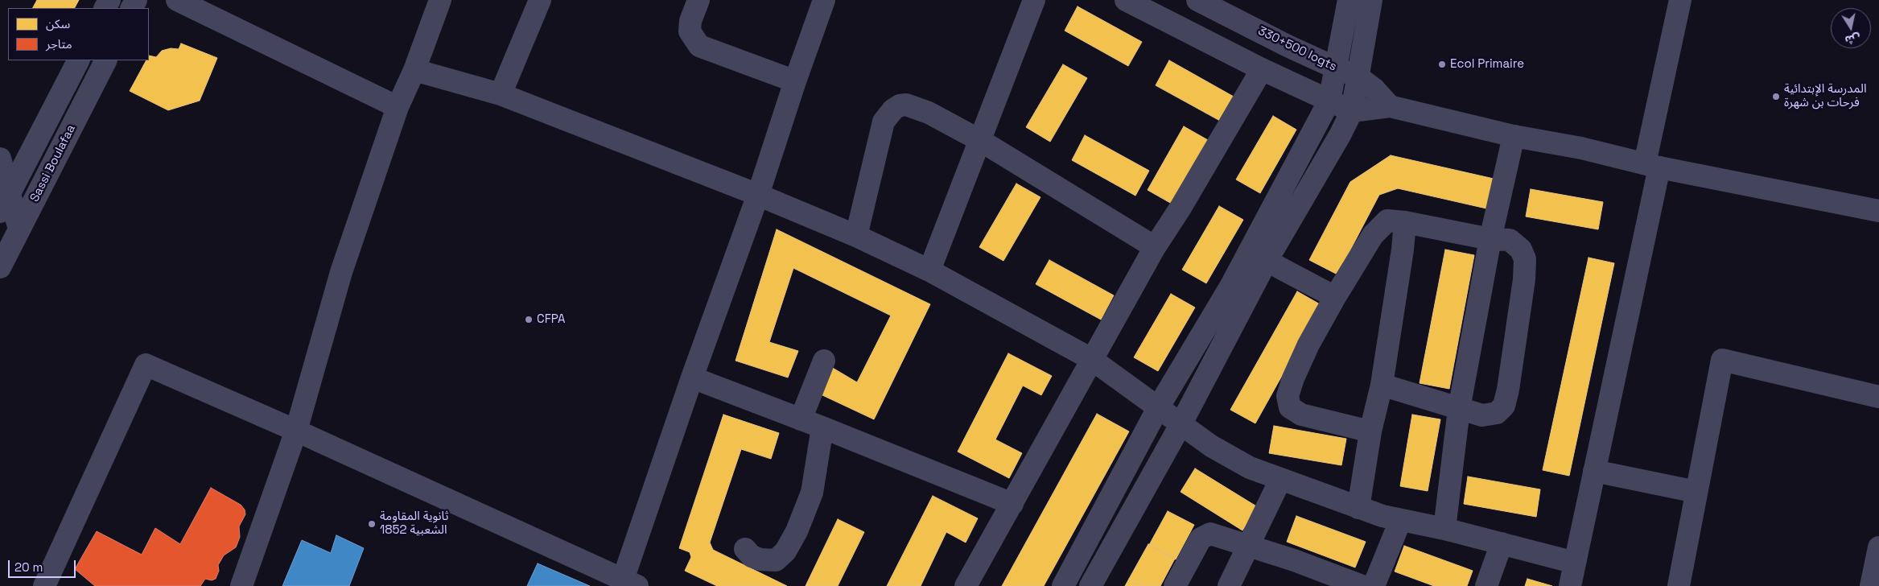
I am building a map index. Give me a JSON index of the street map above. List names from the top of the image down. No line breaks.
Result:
{"streets":{"street":["330+500 logts","Sassi Boulafaa"]},"places":["Ecol Primaire","المدرسة الإبتدائية فرحات بن شهرة","CFPA","ثانوية المقاومة الشعبية 1852"],"legend":["سكن","متاجر"],"scale_bar":"20 m","north":"bottom"}
